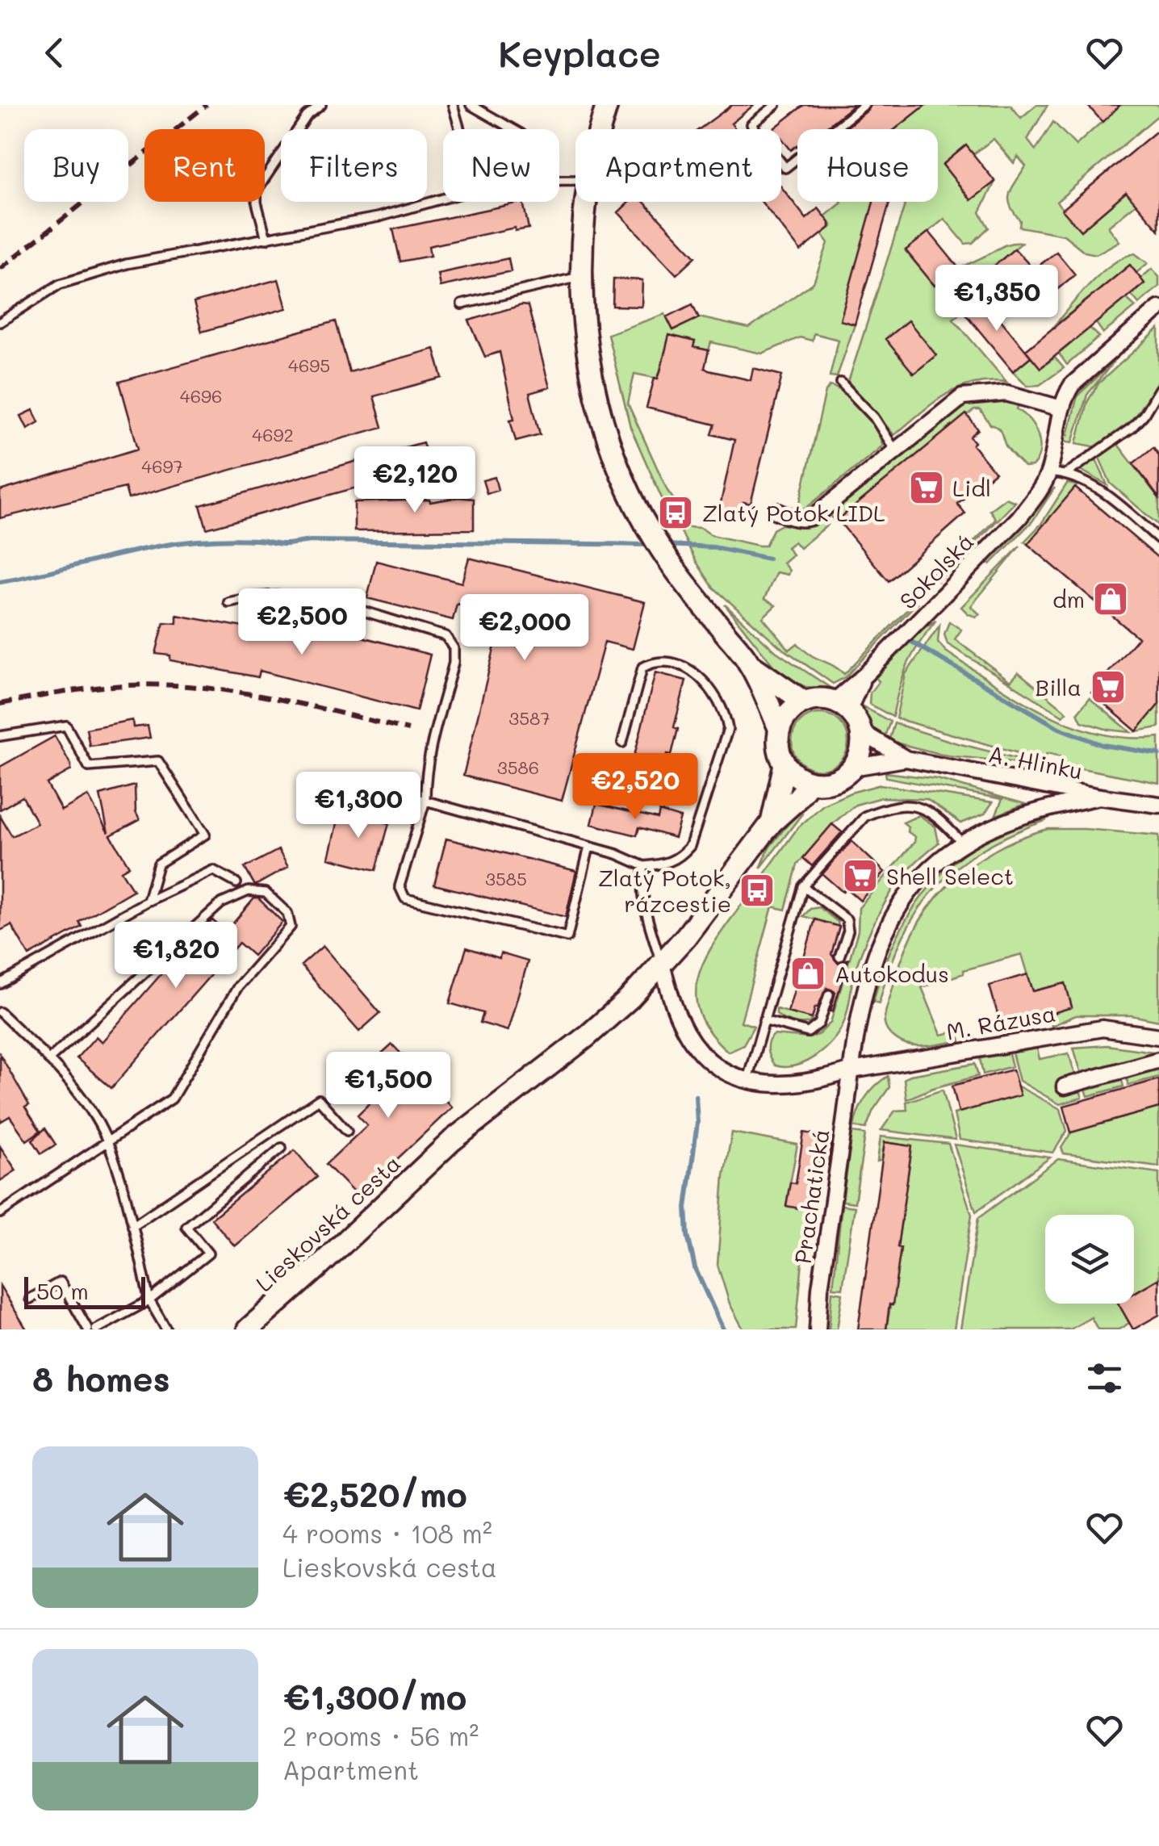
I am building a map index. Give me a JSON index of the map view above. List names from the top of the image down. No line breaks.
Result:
{"streets":{"street":["Sokolská","A. Hlinku","M. Rázusa","Prachatická","Lieskovská cesta"]},"crossings":[["Sokolská","Lieskovská cesta"],["A. Hlinku","Prachatická"],["M. Rázusa","Prachatická"]],"places":{"supermarket":["Lidl","Billa","Shell Select"],"bus stop":["Zlatý Potok LIDL","Zlatý Potok, rázcestie"],"shop":["dm","Autokodus"]},"house_numbers":["4695","4696","4692","4697","3587","3586","3585"],"scale_bar":"50 m","page":{"header":"Keyplace","chip":["Buy","Rent","Filters","New","Apartment","House"],"price":["€1,350","€2,120","€2,500","€2,000","€2,520","€1,300","€1,820","€1,500"],"scale":"50 m","heading":"8 homes","list":[{"name":"€2,520/mo","note":"4 rooms · 108 m² · Lieskovská cesta"},{"name":"€1,300/mo","note":"2 rooms · 56 m² · Apartment"}]}}
